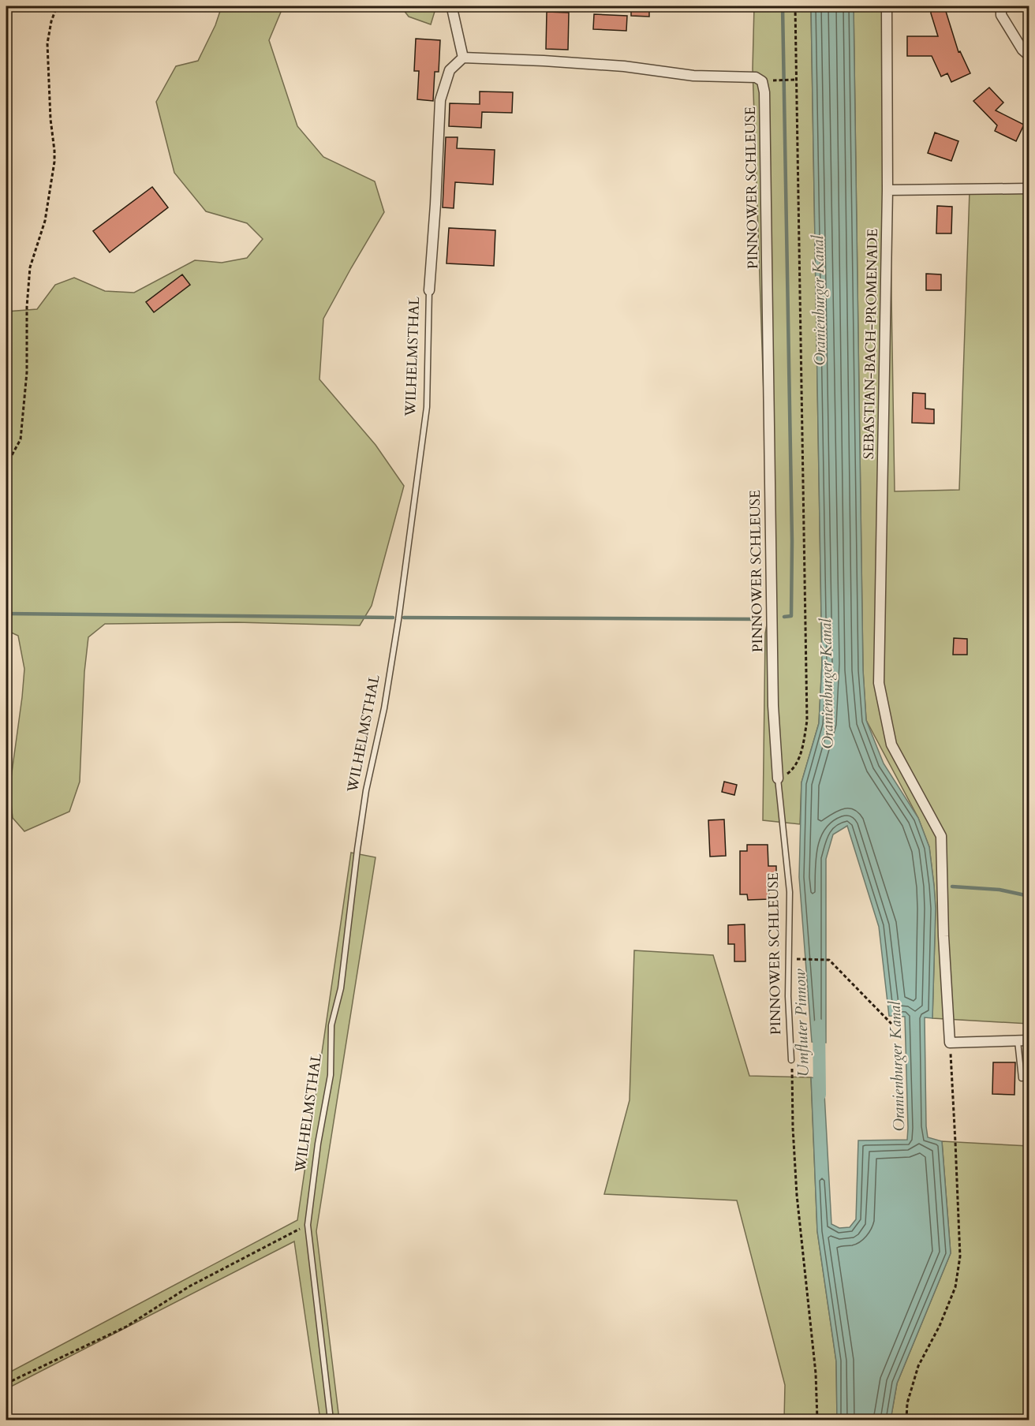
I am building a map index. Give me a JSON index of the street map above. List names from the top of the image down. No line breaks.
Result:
{"streets":{"street":["PINNOWER SCHLEUSE","SEBASTIAN-BACH-PROMENADE","WILHELMSTHAL"]},"water":["Oranienburger Kanal","Umfluter Pinnow"]}
